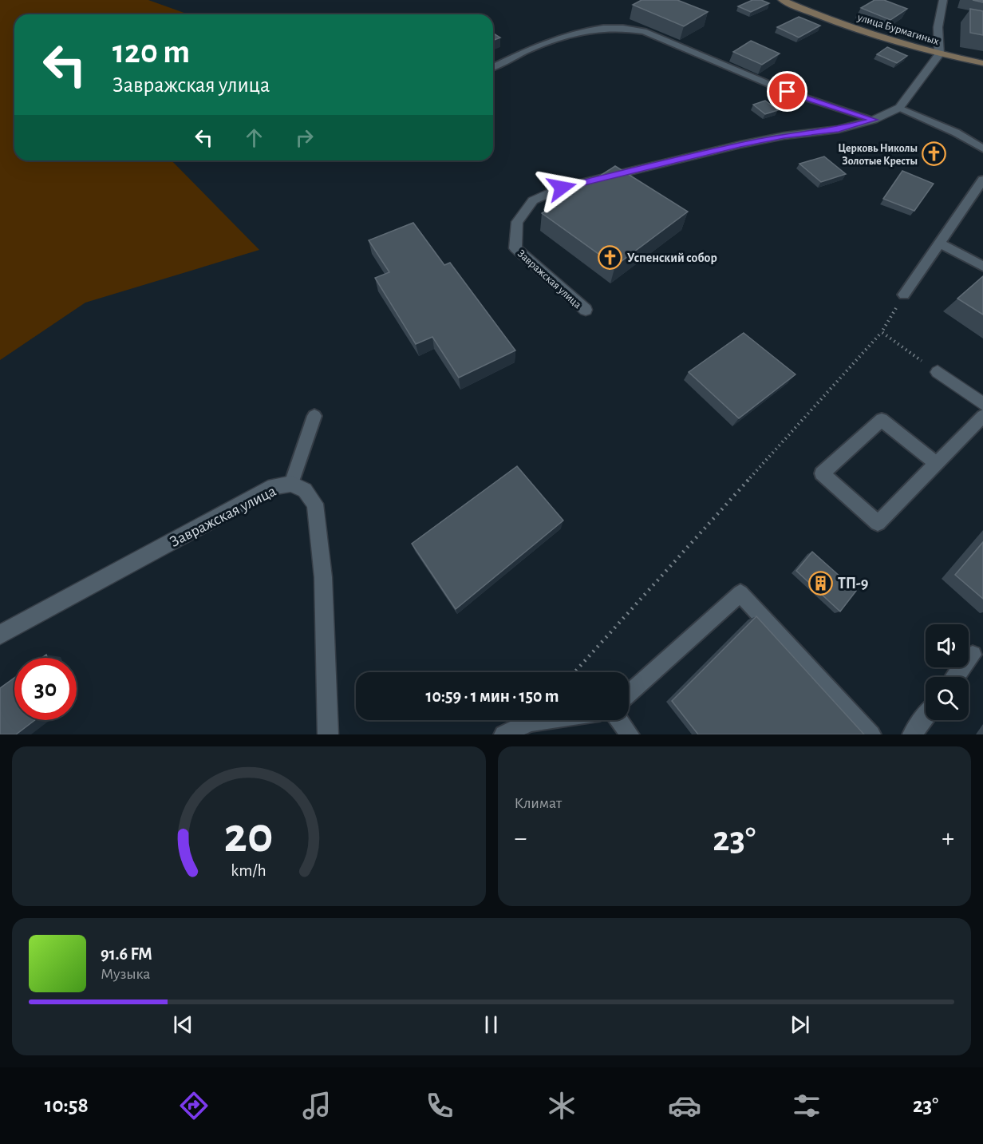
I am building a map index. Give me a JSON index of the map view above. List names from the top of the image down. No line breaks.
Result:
{"streets":{"street":["улица Бурмагиных","Завражская улица"]},"crossings":[["улица Бурмагиных","Завражская улица"]],"places":{"church":["Церковь Николы Золотые Кресты","Успенский собор"],"building":["ТП-9"]},"page":{"turn":["120 m","Завражская улица"],"limit":"30","trip":"10:59 · 1 мин · 150 m","tile":"Климат","heat":["−","23°","+"],"song":["91.6 FM","Музыка"],"tabs":["10:58","23°"],"gauge":["20","km/h"]}}
